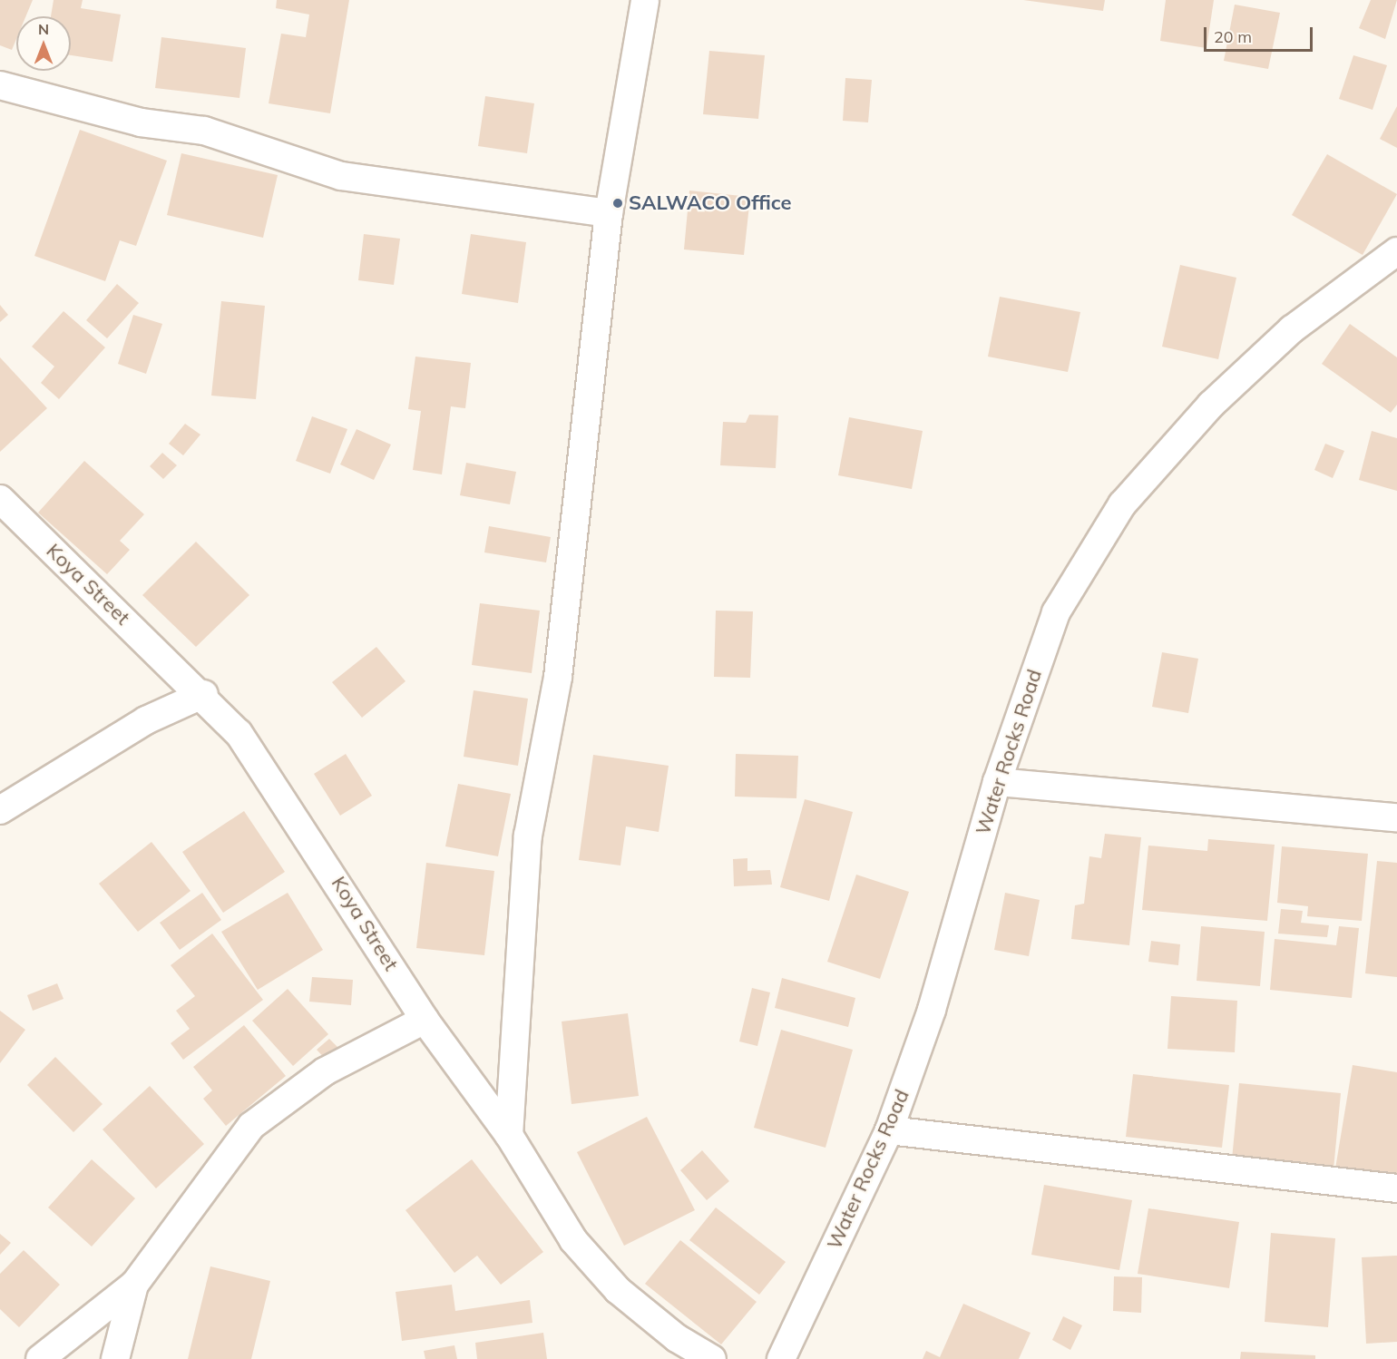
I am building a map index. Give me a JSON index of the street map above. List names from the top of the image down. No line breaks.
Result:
{"streets":{"street":["Koya Street","Water Rocks Road"]},"places":["SALWACO Office"],"scale_bar":"20 m","north":"top"}
